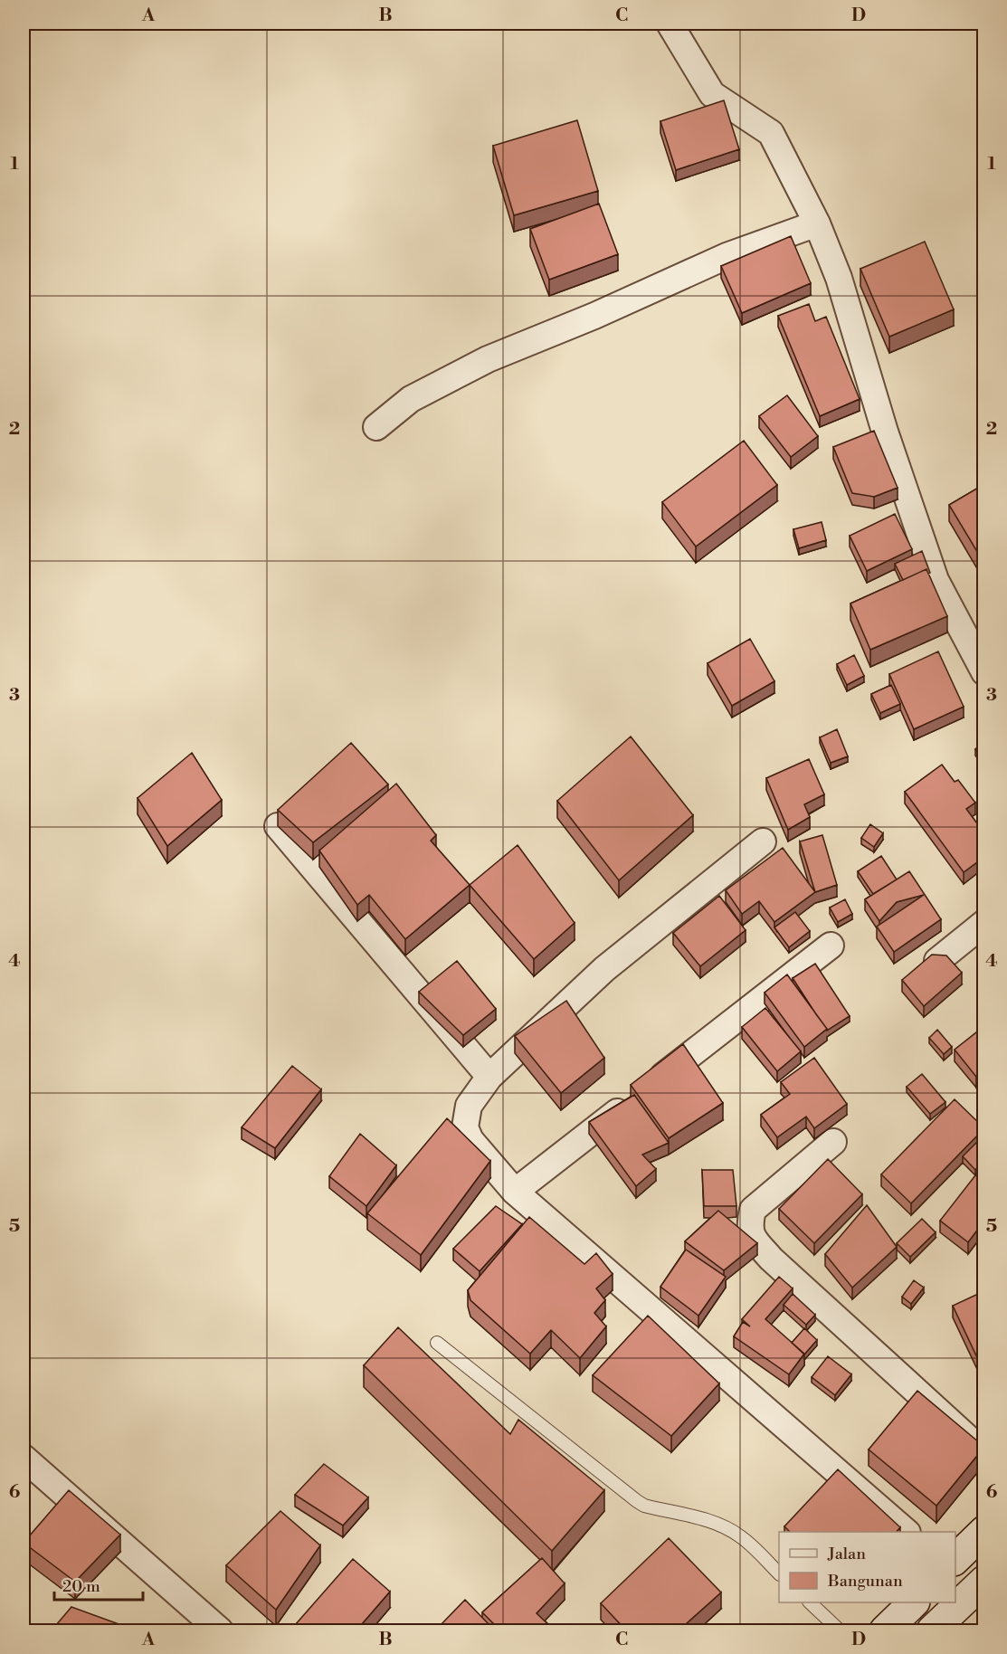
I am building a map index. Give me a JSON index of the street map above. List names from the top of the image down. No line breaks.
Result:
{"legend":["Jalan","Bangunan"],"scale_bar":"20 m","grid":{"columns":["A","B","C","D"],"rows":["1","2","3","4","5","6"]}}
